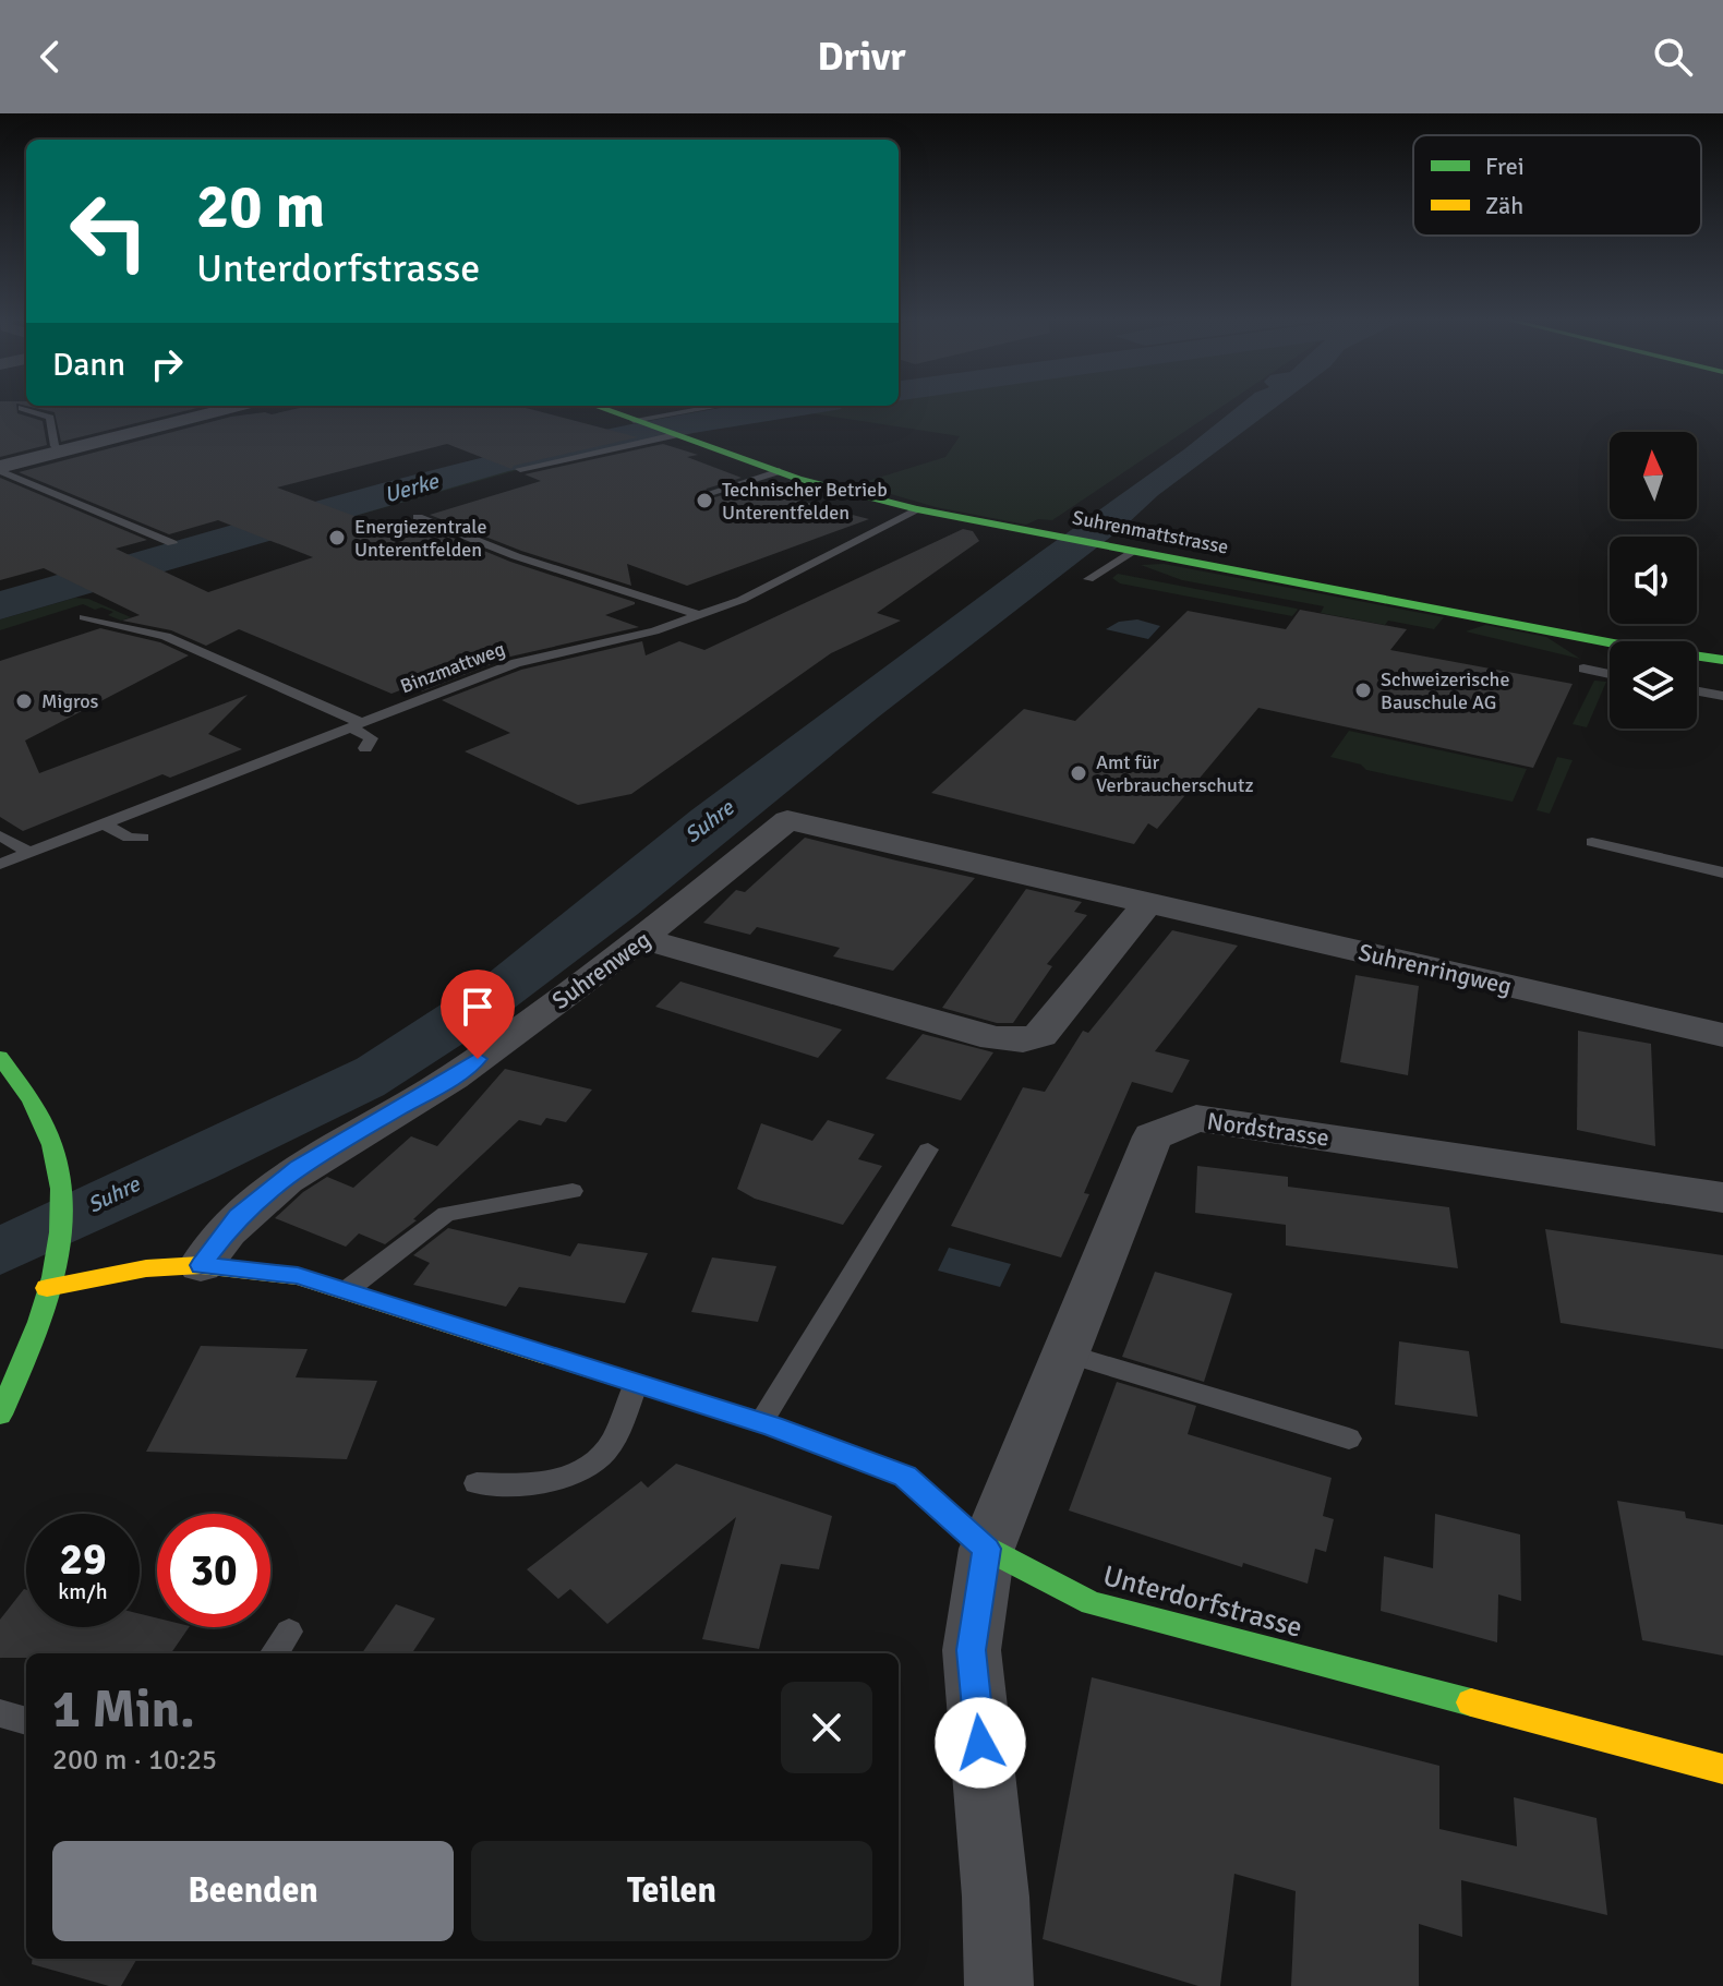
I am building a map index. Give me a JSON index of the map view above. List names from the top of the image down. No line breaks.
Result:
{"streets":{"street":["Suhrenmattstrasse","Suhrenringweg","Suhrenweg","Nordstrasse","Unterdorfstrasse"],"lane":["Binzmattweg"]},"crossings":[["Suhrenmattstrasse","Binzmattweg"],["Suhrenringweg","Suhrenweg"],["Suhrenweg","Unterdorfstrasse"],["Nordstrasse","Unterdorfstrasse"]],"water":["Uerke","Suhre"],"places":["Technischer Betrieb Unterentfelden","Energiezentrale Unterentfelden","Schweizerische Bauschule AG","Migros","Amt für Verbraucherschutz"],"legend":["Frei","Zäh"],"north":"top","page":{"header":"Drivr","turn":["20 m","Unterdorfstrasse"],"then":"Dann","speed":"29 km/h","limit":"30","heading":["1 Min.","200 m · 10:25"],"buttons":["Beenden","Teilen"]}}
